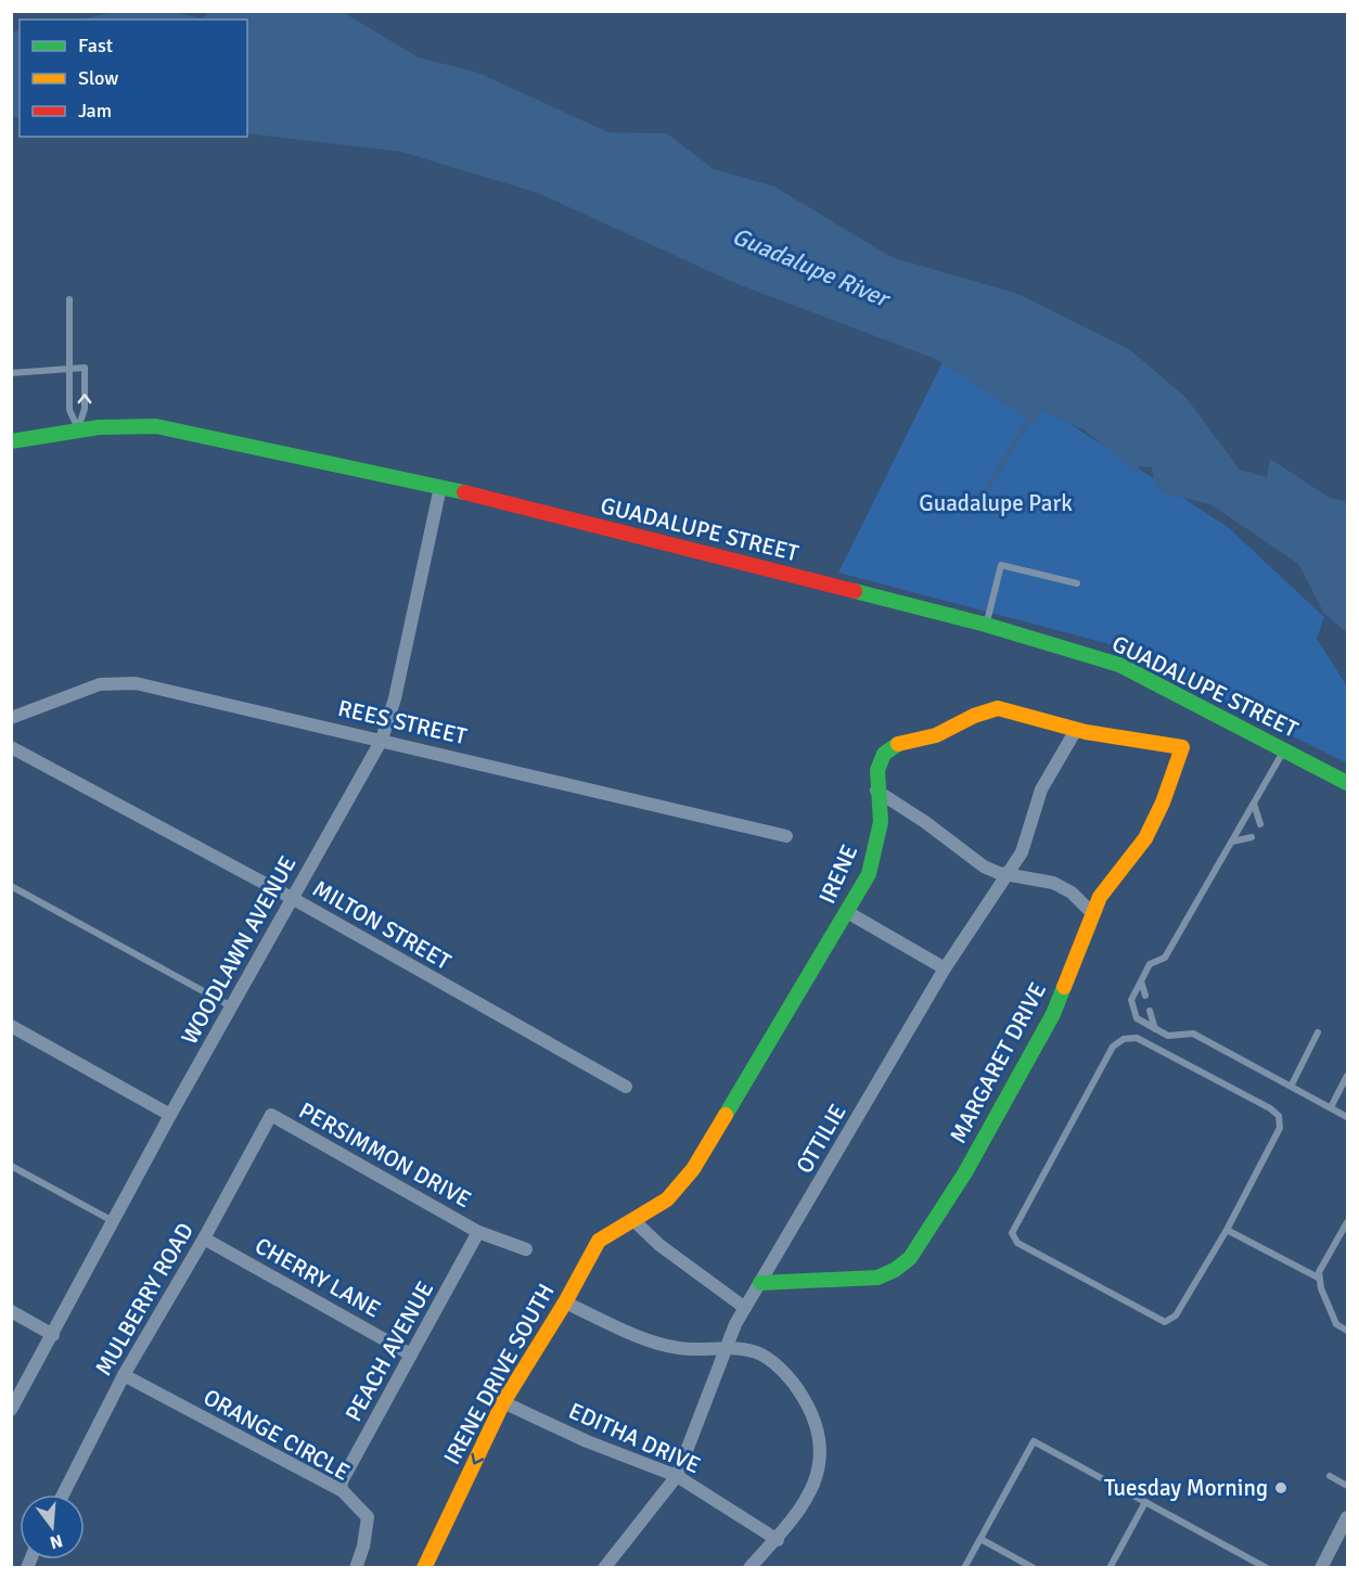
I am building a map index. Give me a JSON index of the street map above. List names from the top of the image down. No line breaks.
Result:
{"streets":{"street":["GUADALUPE STREET","REES STREET","IRENE","MILTON STREET","WOODLAWN AVENUE","MARGARET DRIVE","OTTILIE","PERSIMMON DRIVE","CHERRY LANE","MULBERRY ROAD","PEACH AVENUE","IRENE DRIVE SOUTH","ORANGE CIRCLE","EDITHA DRIVE"]},"crossings":[["GUADALUPE STREET","WOODLAWN AVENUE"],["REES STREET","WOODLAWN AVENUE"],["IRENE","MARGARET DRIVE"],["IRENE","OTTILIE"],["IRENE","IRENE DRIVE SOUTH"],["MILTON STREET","WOODLAWN AVENUE"],["MARGARET DRIVE","OTTILIE"],["OTTILIE","EDITHA DRIVE"],["PERSIMMON DRIVE","MULBERRY ROAD"],["PERSIMMON DRIVE","PEACH AVENUE"],["CHERRY LANE","MULBERRY ROAD"],["CHERRY LANE","PEACH AVENUE"],["MULBERRY ROAD","ORANGE CIRCLE"],["PEACH AVENUE","ORANGE CIRCLE"],["IRENE DRIVE SOUTH","EDITHA DRIVE"]],"one_way":["IRENE DRIVE SOUTH"],"water":["Guadalupe River"],"parks":["Guadalupe Park"],"places":["Tuesday Morning"],"legend":["Fast","Slow","Jam"],"north":"bottom"}
